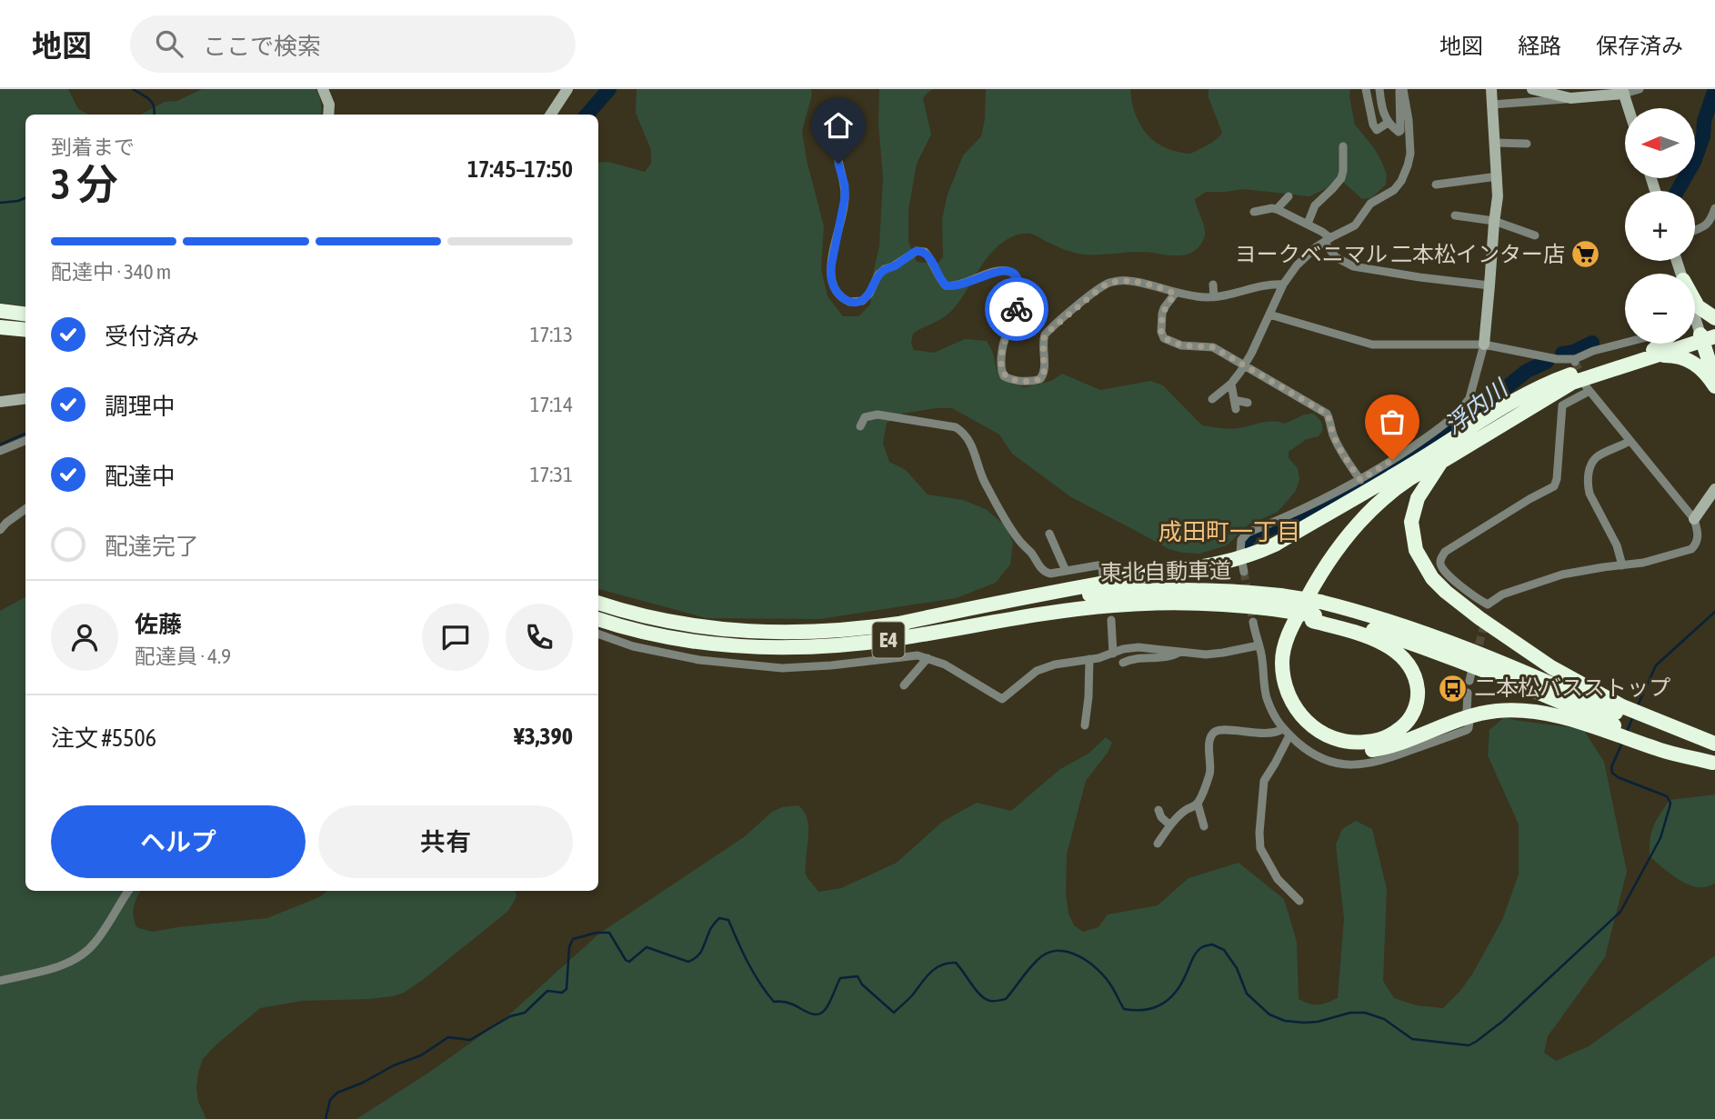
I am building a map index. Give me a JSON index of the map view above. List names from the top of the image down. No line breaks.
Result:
{"streets":{"highway":["東北自動車道","E4"]},"districts":["成田町一丁目"],"water":["浮内川"],"places":{"supermarket":["ヨークベニマル 二本松インター店"],"bus stop":["二本松バスストップ"]},"north":"left","page":{"header":"地図","search":"ここで検索","nav":["地図","経路","保存済み"],"map_buttons":["+","−"],"heading":["3 分","到着まで","17:45–17:50"],"panel":["佐藤","配達員 · 4.9","注文 #5506","¥3,390"],"bar":"配達中 · 340 m","list":[["受付済み","17:13"],["調理中","17:14"],["配達中","17:31"],"配達完了"],"buttons":["ヘルプ","共有"]}}
